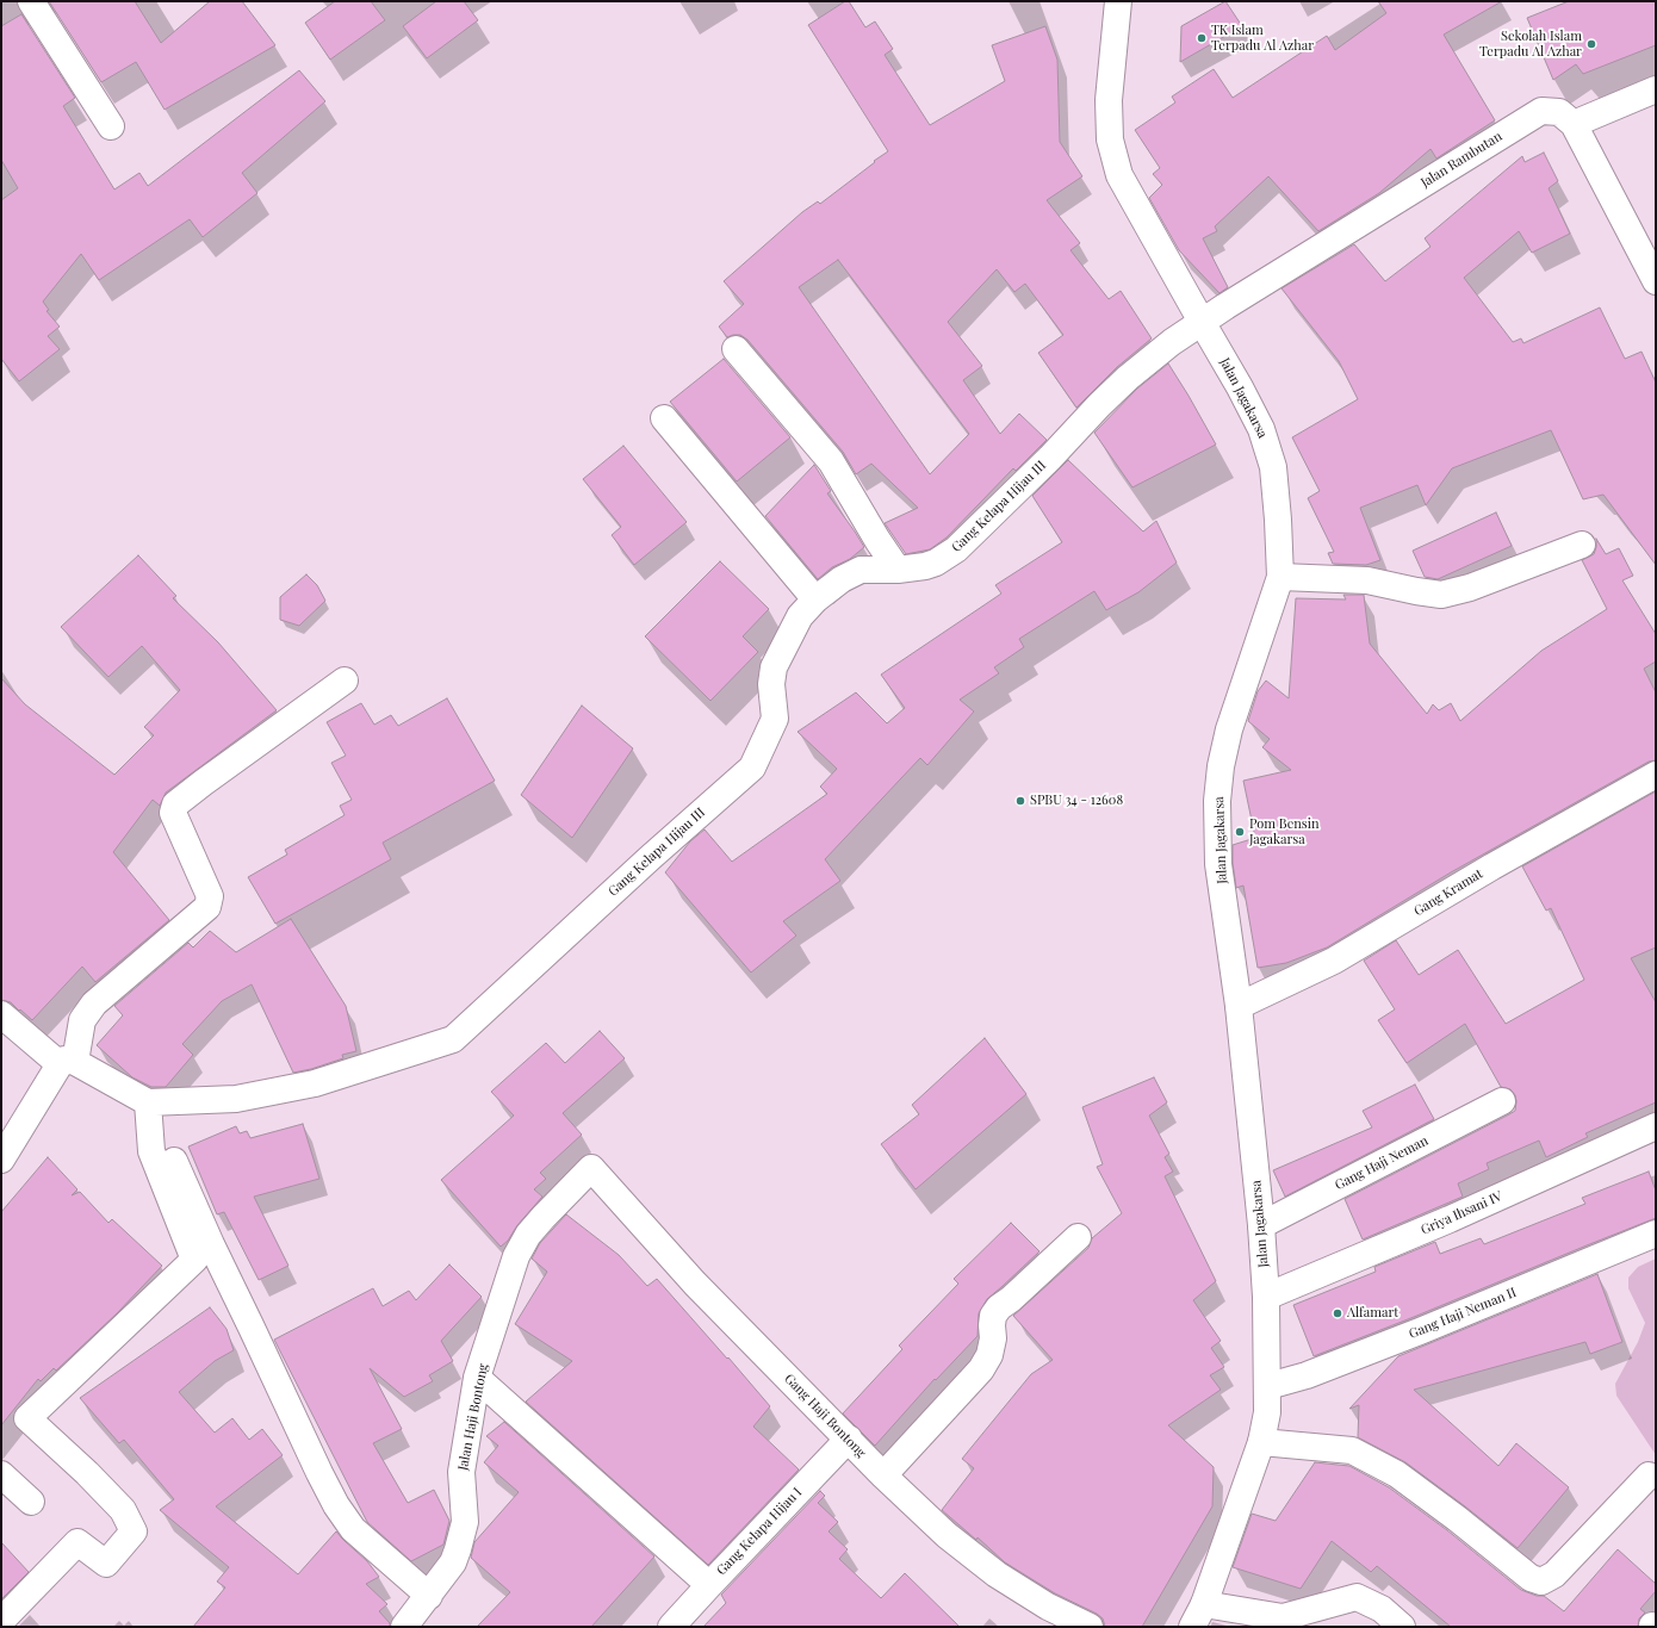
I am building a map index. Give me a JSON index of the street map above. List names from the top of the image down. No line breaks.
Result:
{"streets":{"street":["Jalan Rambutan","Jalan Jagakarsa","Gang Kelapa Hijau III","Gang Kramat","Gang Haji Neman","Griya Ihsani IV","Gang Haji Neman II","Gang Haji Bontong","Jalan Haji Bontong","Gang Kelapa Hijau I"]},"crossings":[["Jalan Rambutan","Jalan Jagakarsa"],["Jalan Rambutan","Gang Kelapa Hijau III"],["Jalan Jagakarsa","Gang Kelapa Hijau III"],["Jalan Jagakarsa","Gang Kramat"],["Jalan Jagakarsa","Gang Haji Neman"],["Jalan Jagakarsa","Griya Ihsani IV"],["Jalan Jagakarsa","Gang Haji Neman II"],["Gang Haji Bontong","Jalan Haji Bontong"],["Gang Haji Bontong","Gang Kelapa Hijau I"]],"places":["TK Islam Terpadu Al Azhar","Sekolah Islam Terpadu Al Azhar","SPBU 34 - 12608","Pom Bensin Jagakarsa","Alfamart"]}
